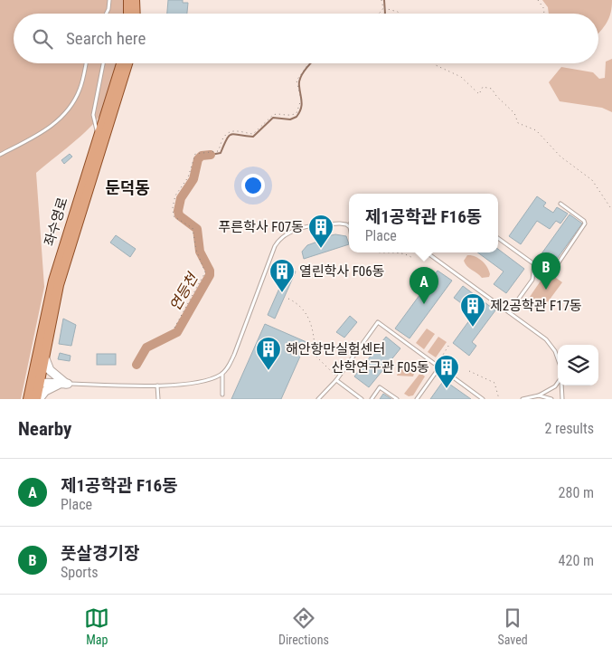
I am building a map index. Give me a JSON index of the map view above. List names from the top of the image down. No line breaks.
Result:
{"streets":{"main road":["좌수영로"]},"districts":["둔덕동"],"water":["연등천"],"places":{"building":["푸른학사 F07동","열린학사 F06동","제2공학관 F17동","해안항만실험센터","산학연구관 F05동"]},"page":{"search":"Search here","popup":["제1공학관 F16동","Place"],"pins":["B","A"],"heading":["Nearby","2 results"],"list":[{"mark":"A","name":"제1공학관 F16동","note":"Place","value":"280 m"},{"mark":"B","name":"풋살경기장","note":"Sports","value":"420 m"}],"nav":["Map","Directions","Saved"]}}
